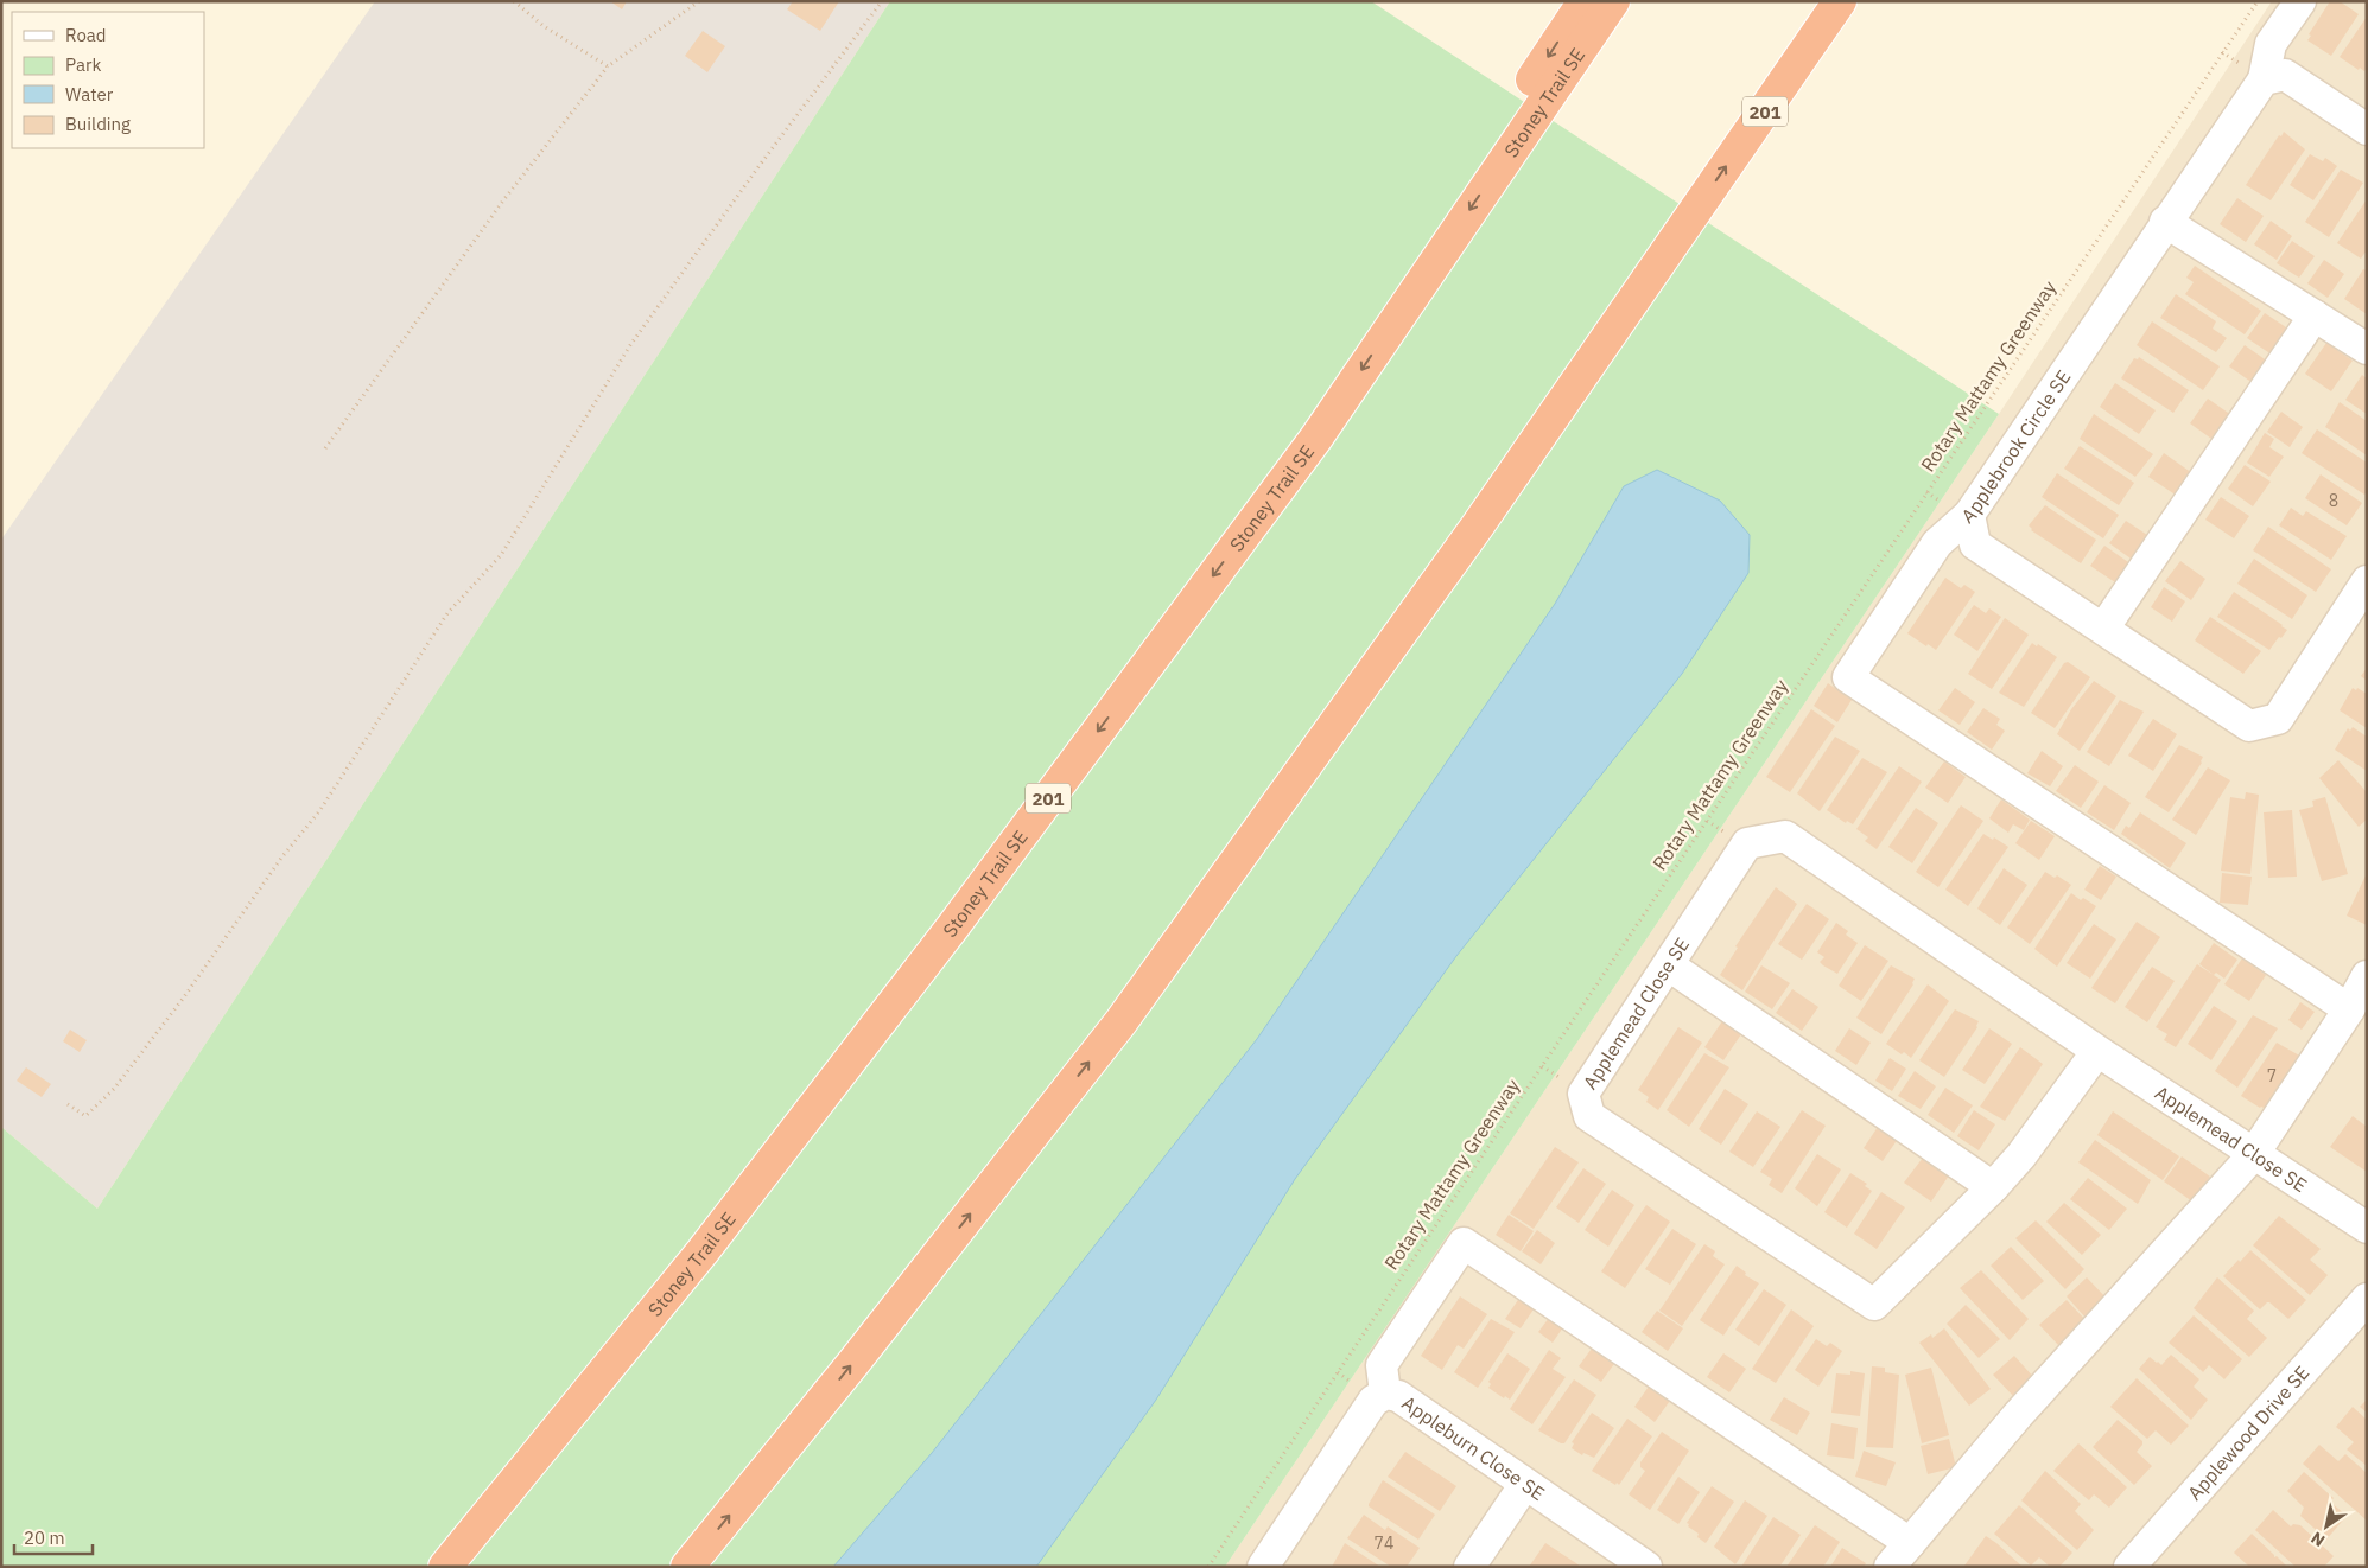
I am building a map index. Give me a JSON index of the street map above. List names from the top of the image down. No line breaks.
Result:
{"streets":{"highway":["Stoney Trail SE","201"],"street":["Applebrook Circle SE","Applemead Close SE","Applewood Drive SE","Appleburn Close SE"],"path":["Rotary Mattamy Greenway"]},"house_numbers":["8","7","74"],"legend":["Road","Park","Water","Building"],"scale_bar":"20 m","north":"bottom left"}
